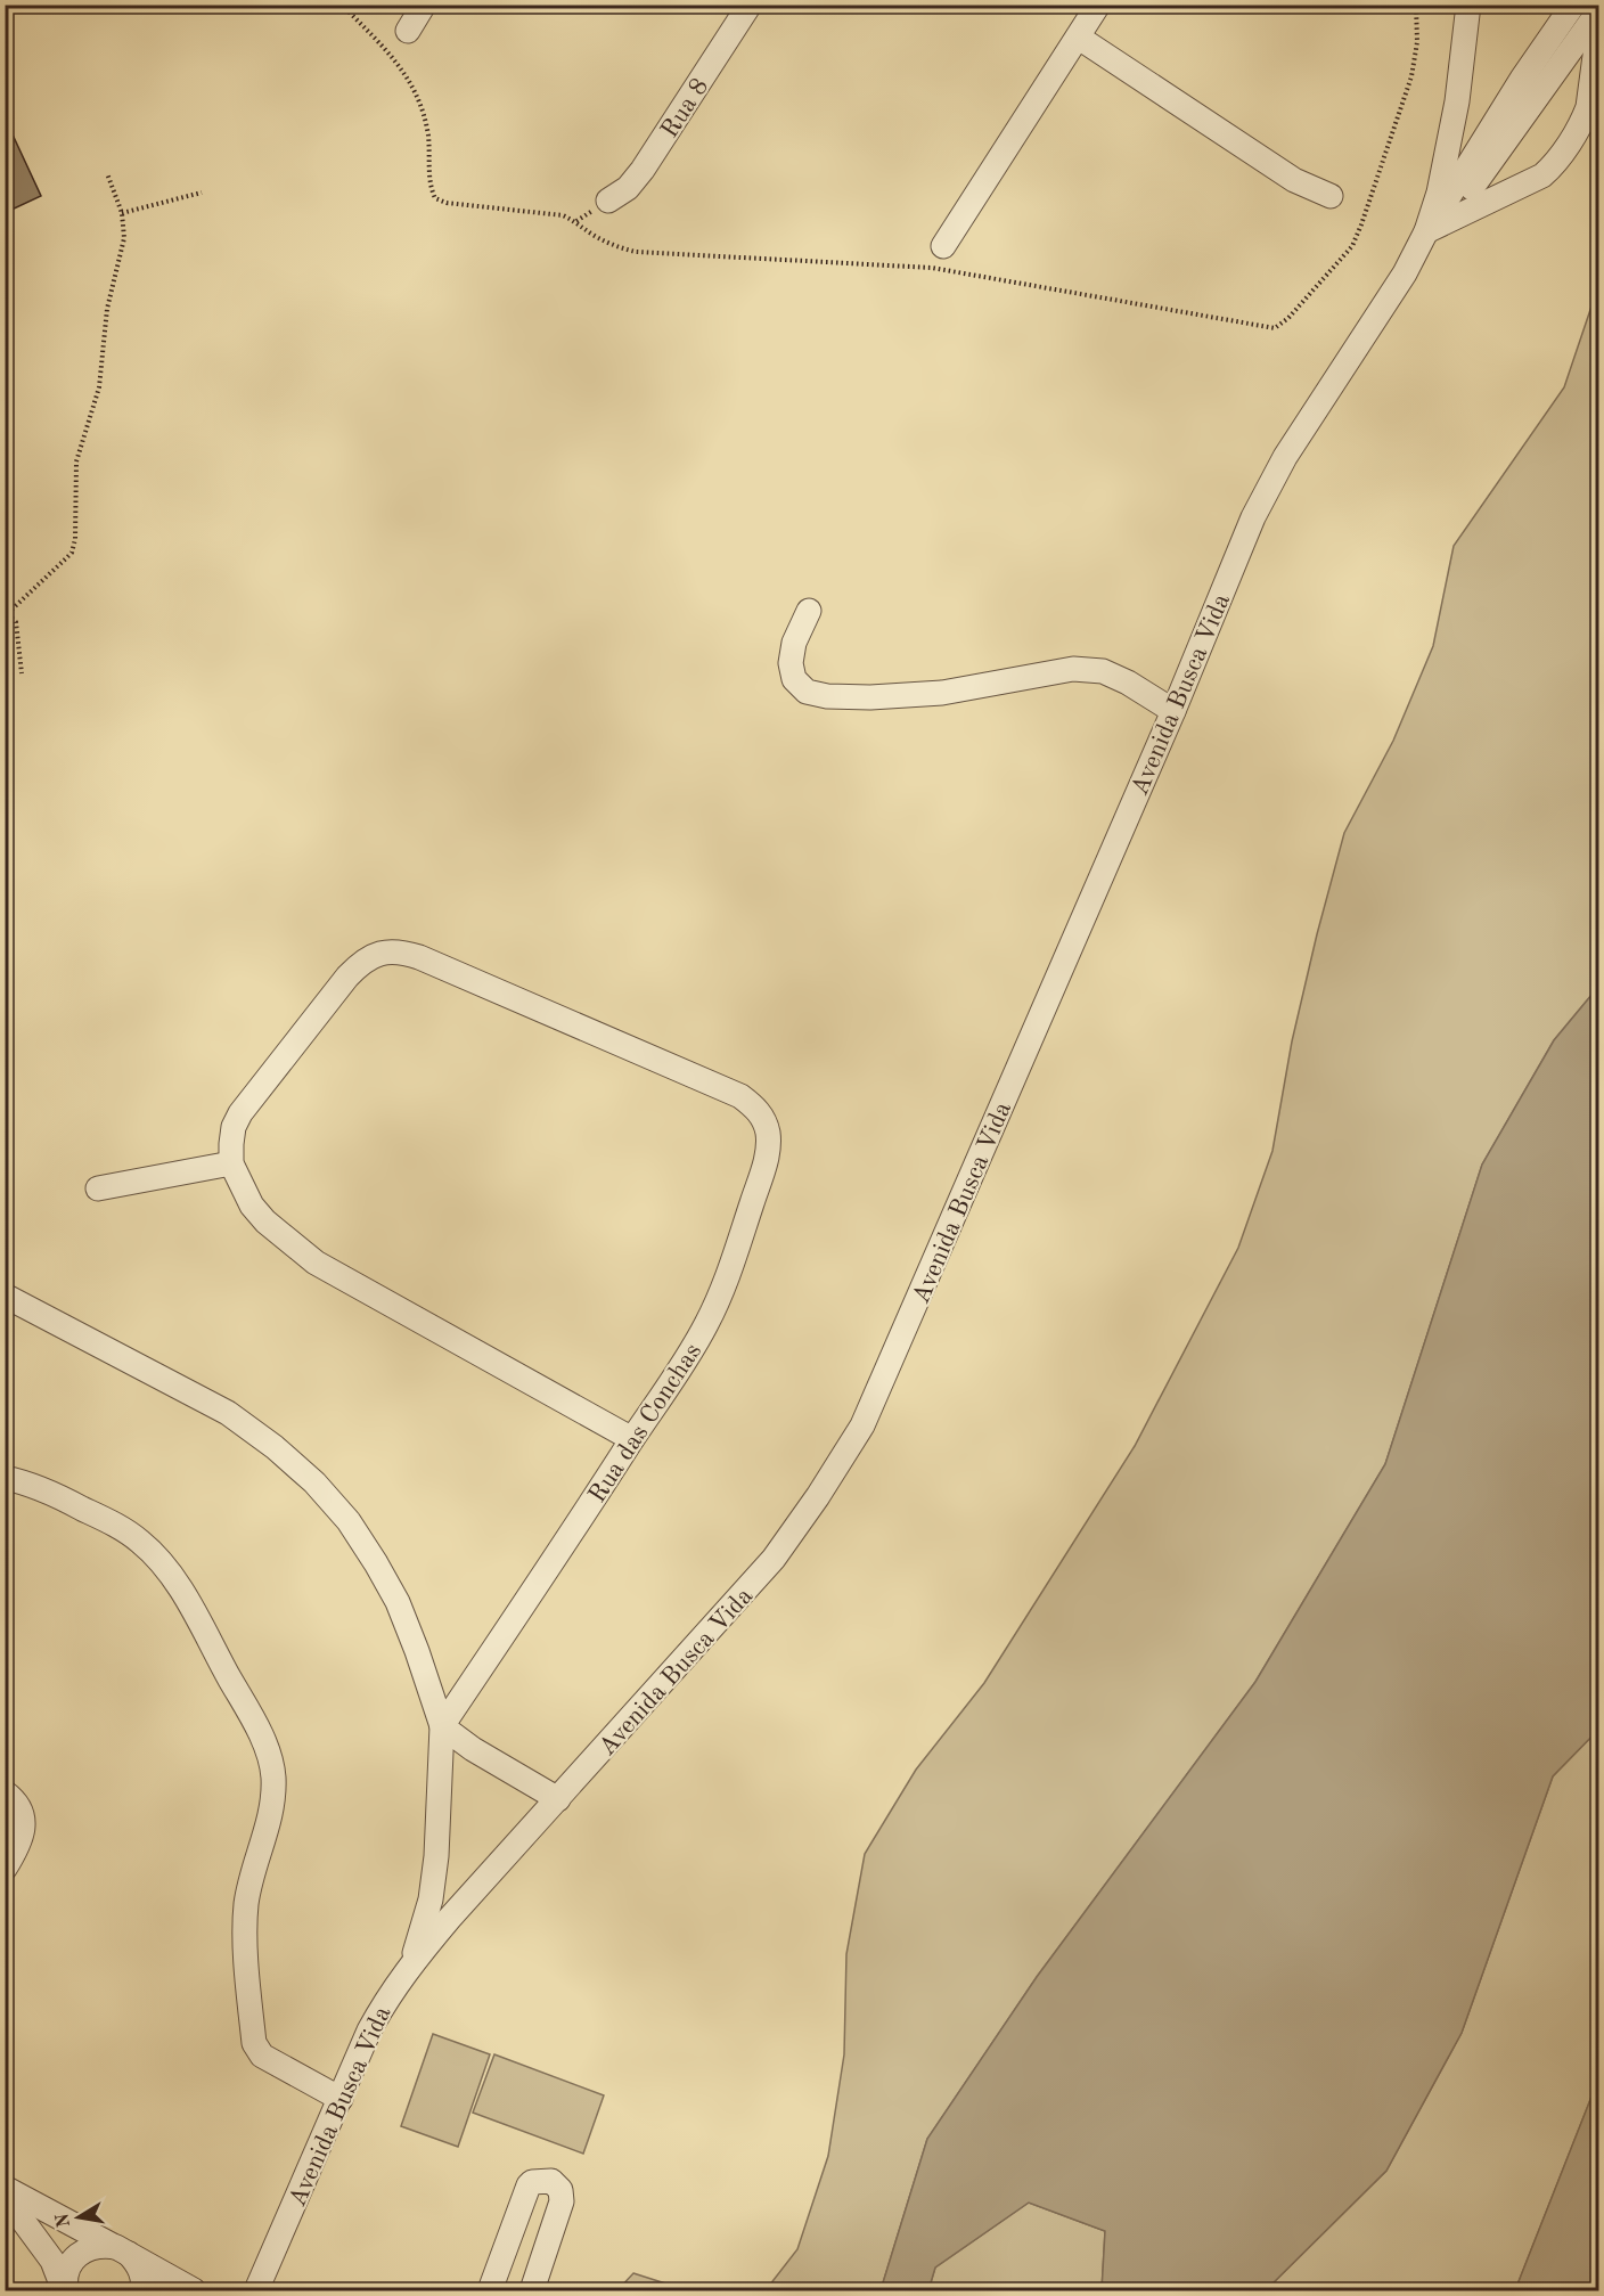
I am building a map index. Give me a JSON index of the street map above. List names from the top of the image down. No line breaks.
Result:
{"streets":{"street":["Rua 8","Avenida Busca Vida","Rua das Conchas"]},"north":"left"}
